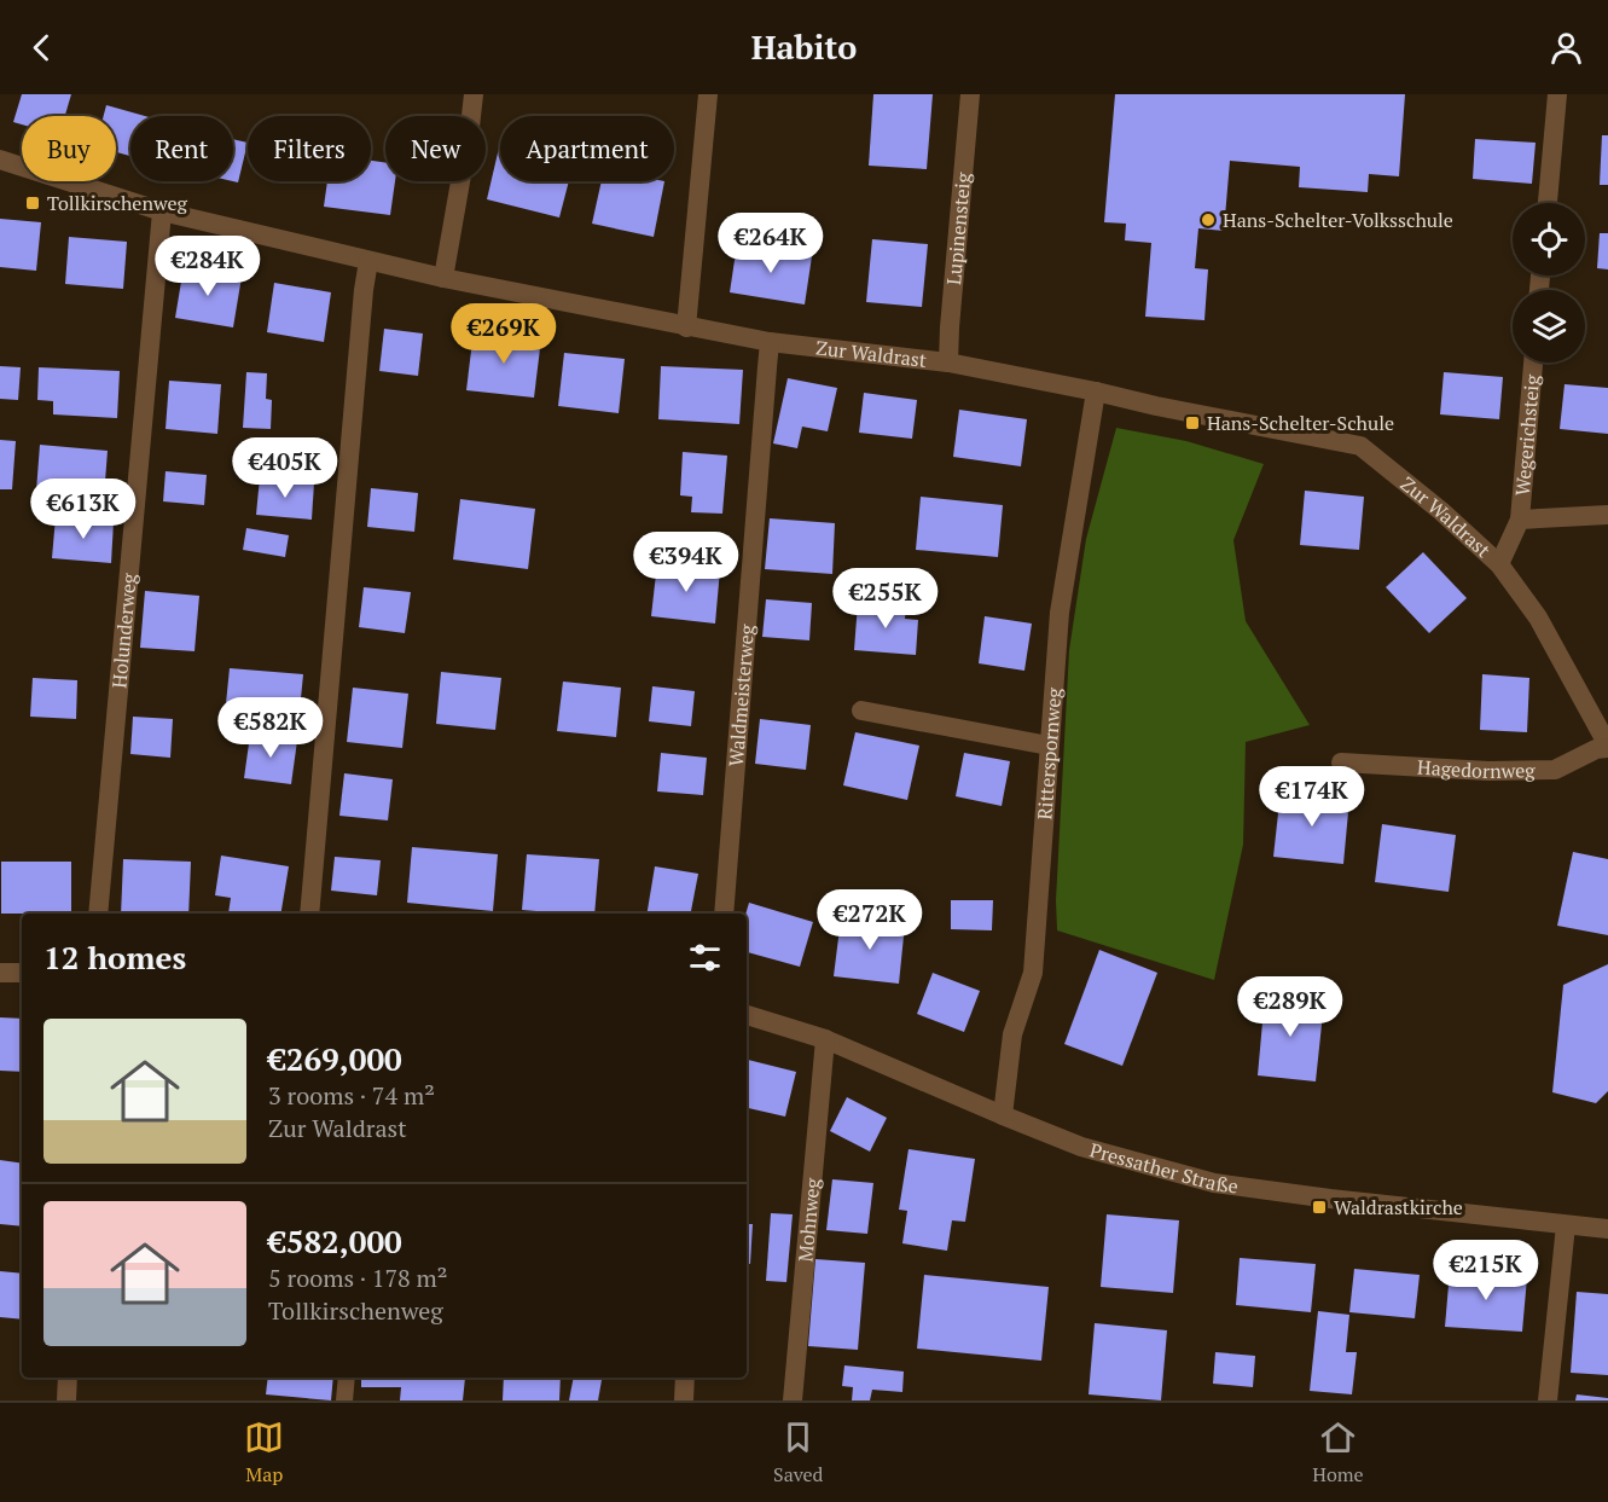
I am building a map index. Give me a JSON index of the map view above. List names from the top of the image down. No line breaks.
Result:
{"streets":{"street":["Lupinensteig","Zur Waldrast","Wegerichsteig","Holunderweg","Waldmeisterweg","Ritterspornweg","Hagedornweg","Pressather Straße","Mohnweg"]},"crossings":[["Lupinensteig","Zur Waldrast"],["Zur Waldrast","Wegerichsteig"],["Zur Waldrast","Holunderweg"],["Zur Waldrast","Waldmeisterweg"],["Zur Waldrast","Ritterspornweg"],["Zur Waldrast","Hagedornweg"],["Ritterspornweg","Pressather Straße"],["Pressather Straße","Mohnweg"]],"places":{"transit":["Tollkirschenweg","Hans-Schelter-Schule","Waldrastkirche"],"other":["Hans-Schelter-Volksschule"]},"page":{"header":"Habito","chip":["Buy","Rent","Filters","New","Apartment"],"price":["€264K","€284K","€269K","€405K","€613K","€394K","€255K","€582K","€174K","€272K","€289K","€215K"],"heading":"12 homes","list":[{"name":"€269,000","note":"3 rooms · 74 m² · Zur Waldrast"},{"name":"€582,000","note":"5 rooms · 178 m² · Tollkirschenweg"}],"tabs":["Map","Saved","Home"]}}
